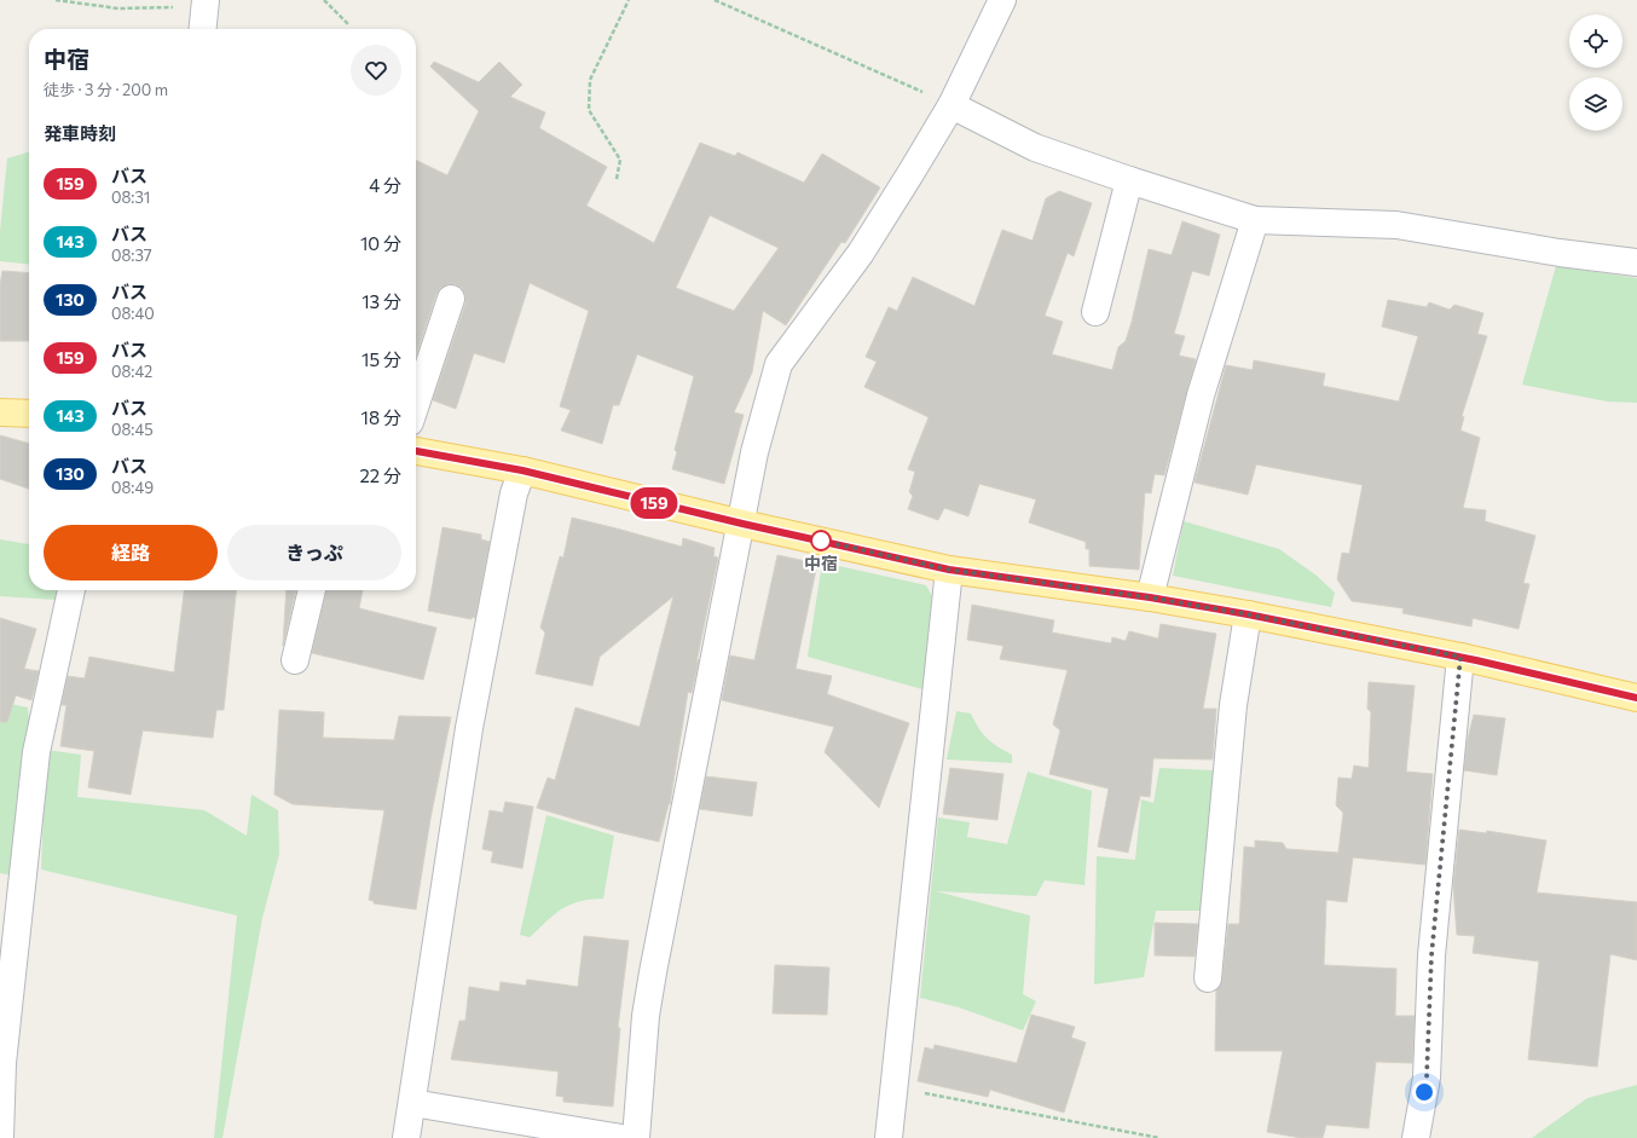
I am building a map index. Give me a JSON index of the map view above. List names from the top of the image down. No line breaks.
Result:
{"places":["中宿"],"lines":["bus line 159"],"page":{"on_map":"159","heading":[["中宿","徒歩 · 3 分 · 200 m"],"発車時刻"],"list":[{"mark":"159","name":"バス","note":"08:31","value":"4 分"},{"mark":"143","name":"バス","note":"08:37","value":"10 分"},{"mark":"130","name":"バス","note":"08:40","value":"13 分"},{"mark":"159","name":"バス","note":"08:42","value":"15 分"},{"mark":"143","name":"バス","note":"08:45","value":"18 分"},{"mark":"130","name":"バス","note":"08:49","value":"22 分"}],"buttons":["経路","きっぷ"]}}
